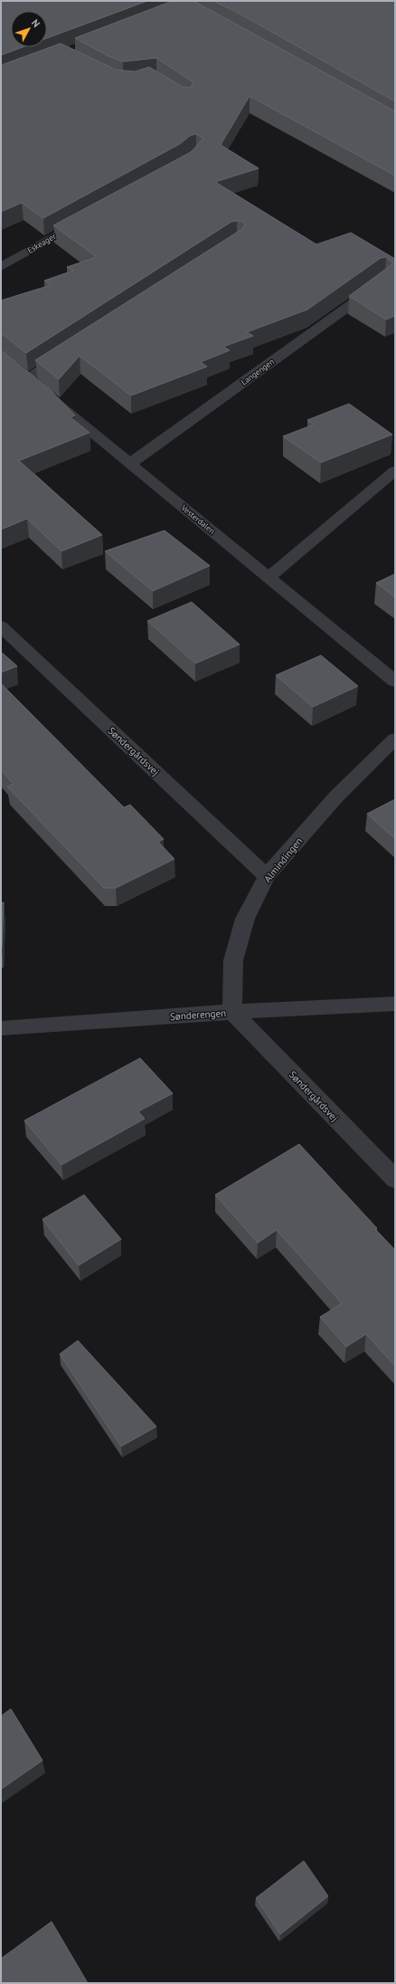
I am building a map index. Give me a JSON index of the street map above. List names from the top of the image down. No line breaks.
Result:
{"streets":{"street":["Eskeager","Langengen","Vesterdalen","Søndergårdsvej","Almindingen","Sønderengen"]},"crossings":[["Langengen","Vesterdalen"],["Søndergårdsvej","Almindingen"],["Søndergårdsvej","Sønderengen"],["Almindingen","Sønderengen"]],"north":"top right"}
